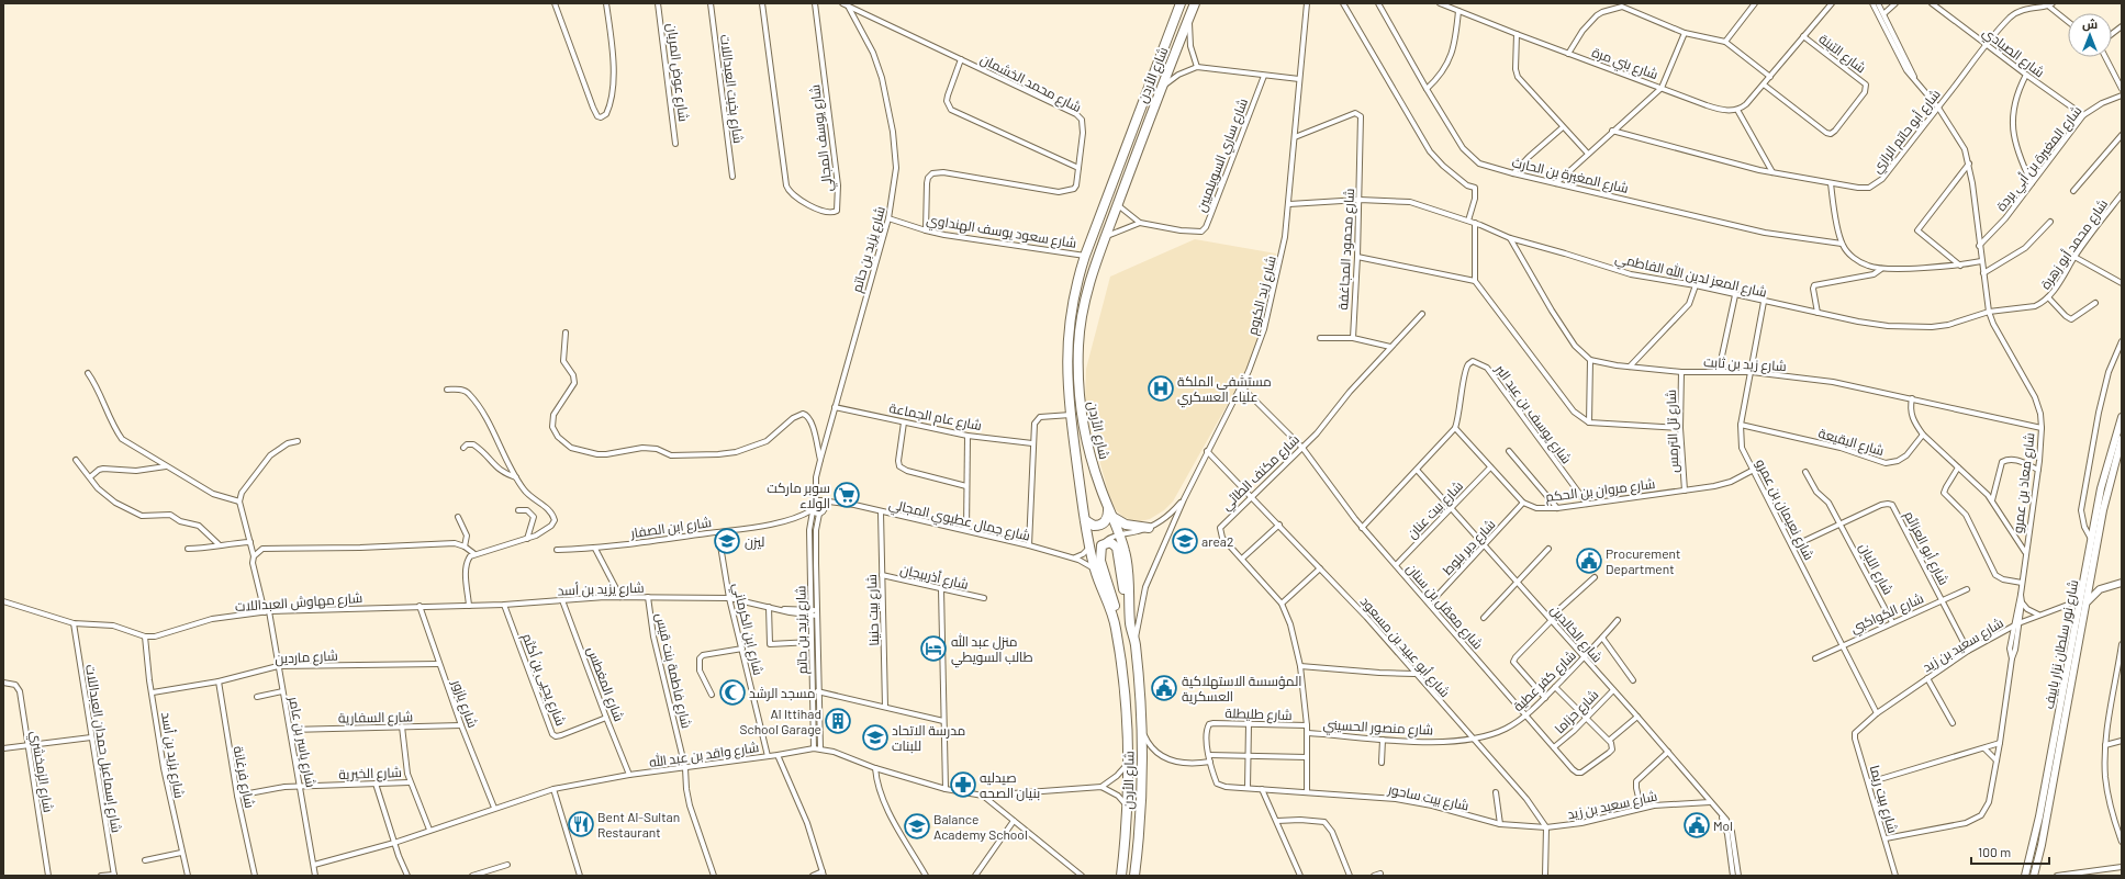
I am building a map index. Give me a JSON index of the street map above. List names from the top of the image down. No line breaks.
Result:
{"streets":{"highway":["شارع الأردن"],"main road":["شارع نور سلطان نزار باييف"],"street":["شارع الصيادي","شارع التينة","شارع بني مرة","شارع عوض المريان","شارع محمد الخشمان","شارع بخيت العبداللات","شارع أبو حاتم الرازي","شارع يوسف المجالي","شارع ساري السويلميين","شارع المغيرة بن أبي بردة","شارع المغيرة بن الحارث","شارع سعود يوسف الهنداوي","شارع محمد أبو زهرة","شارع يزيد بن حاتم","شارع محمود المجاغفة","شارع المعز لدين الله الفاطمي","شارع زيد الكروم","شارع زيد بن ثابت","شارع يوسف بن عبد البر","شارع عام الجماعة","شارع تل الترمس","شارع البقيعة","شارع مكنف الطائي","شارع معاذ بن عمرو","شارع مروان بن الحكم","شارع بيت عنان","شارع نعيمان بن عمرو","شارع جمال عطيوي المجالي","شارع ابن الصفار","شارع دير بلوط","شارع أبو العزائم","شارع اللبان","شارع أذربيجان","شارع يزيد بن أسد","شارع مهاوش العبداللات","شارع معقل بن سنان","شارع بيت حنينا","شارع الكواكبي","شارع ابن الكرماني","شارع الخالدين","شارع سعيد بن زيد","شارع أبو عبيد بن مسعود","شارع ماردين","شارع فاطمة بنت قيس","شارع يحيى بن أكثم","شارع كفر عطية","شارع المغطس","شارع يازور","شارع حزاما","شارع طليطلة","شارع السفارية","شارع منصور الحسيني","شارع ياسر بن عامر","شارع إسماعيل حمدان العبداللات","شارع واقد بن عبد الله","شارع الزمخشري","شارع الخيرية","شارع فرغانة","شارع بيت ساحور","شارع بيت ريما"]},"crossings":[["شارع الصيادي","شارع أبو حاتم الرازي"],["شارع الصيادي","شارع المغيرة بن أبي بردة"],["شارع الأردن","شارع ساري السويلميين"],["شارع الأردن","شارع سعود يوسف الهنداوي"],["شارع الأردن","شارع زيد الكروم"],["شارع الأردن","شارع جمال عطيوي المجالي"],["شارع محمد الخشمان","شارع سعود يوسف الهنداوي"],["شارع محمد الخشمان","شارع يزيد بن حاتم"],["شارع أبو حاتم الرازي","شارع معاذ بن عمرو"],["شارع المغيرة بن أبي بردة","شارع معاذ بن عمرو"],["شارع سعود يوسف الهنداوي","شارع يزيد بن حاتم"],["شارع محمد أبو زهرة","شارع المعز لدين الله الفاطمي"],["شارع محمد أبو زهرة","شارع معاذ بن عمرو"],["شارع يزيد بن حاتم","شارع عام الجماعة"],["شارع يزيد بن حاتم","شارع جمال عطيوي المجالي"],["شارع يزيد بن حاتم","شارع ابن الصفار"],["شارع يزيد بن حاتم","شارع يزيد بن أسد"],["شارع يزيد بن حاتم","شارع واقد بن عبد الله"],["شارع محمود المجاغفة","شارع المعز لدين الله الفاطمي"],["شارع محمود المجاغفة","شارع زيد الكروم"],["شارع المعز لدين الله الفاطمي","شارع زيد الكروم"],["شارع المعز لدين الله الفاطمي","شارع معاذ بن عمرو"],["شارع المعز لدين الله الفاطمي","شارع نعيمان بن عمرو"],["شارع زيد الكروم","شارع معقل بن سنان"],["شارع زيد الكروم","شارع أبو عبيد بن مسعود"],["شارع زيد بن ثابت","شارع تل الترمس"],["شارع زيد بن ثابت","شارع معاذ بن عمرو"],["شارع زيد بن ثابت","شارع نعيمان بن عمرو"],["شارع يوسف بن عبد البر","شارع مروان بن الحكم"],["شارع يوسف بن عبد البر","شارع معقل بن سنان"],["شارع يوسف بن عبد البر","شارع الخالدين"],["شارع تل الترمس","شارع مروان بن الحكم"],["شارع البقيعة","شارع نعيمان بن عمرو"],["شارع مكنف الطائي","شارع معقل بن سنان"],["شارع مكنف الطائي","شارع أبو عبيد بن مسعود"],["شارع مكنف الطائي","شارع طليطلة"],["شارع مكنف الطائي","شارع منصور الحسيني"],["شارع مكنف الطائي","شارع بيت ساحور"],["شارع معاذ بن عمرو","شارع سعيد بن زيد"],["شارع معاذ بن عمرو","شارع بيت ريما"],["شارع مروان بن الحكم","شارع نعيمان بن عمرو"],["شارع مروان بن الحكم","شارع دير بلوط"],["شارع بيت عنان","شارع معقل بن سنان"],["شارع بيت عنان","شارع الخالدين"],["شارع نعيمان بن عمرو","شارع أبو العزائم"],["شارع نعيمان بن عمرو","شارع الكواكبي"],["شارع نعيمان بن عمرو","شارع سعيد بن زيد"],["شارع جمال عطيوي المجالي","شارع ابن الصفار"],["شارع جمال عطيوي المجالي","شارع بيت حنينا"],["شارع ابن الصفار","شارع ابن الكرماني"],["شارع دير بلوط","شارع معقل بن سنان"],["شارع دير بلوط","شارع الخالدين"],["شارع أبو العزائم","شارع اللبان"],["شارع أبو العزائم","شارع الكواكبي"],["شارع أبو العزائم","شارع سعيد بن زيد"],["شارع اللبان","شارع الكواكبي"],["شارع أذربيجان","شارع بيت حنينا"],["شارع يزيد بن أسد","شارع مهاوش العبداللات"],["شارع يزيد بن أسد","شارع ابن الكرماني"],["شارع يزيد بن أسد","شارع ماردين"],["شارع يزيد بن أسد","شارع فاطمة بنت قيس"],["شارع يزيد بن أسد","شارع يحيى بن أكثم"],["شارع يزيد بن أسد","شارع المغطس"],["شارع يزيد بن أسد","شارع يازور"],["شارع مهاوش العبداللات","شارع يازور"],["شارع مهاوش العبداللات","شارع ياسر بن عامر"],["شارع مهاوش العبداللات","شارع إسماعيل حمدان العبداللات"],["شارع معقل بن سنان","شارع الخالدين"],["شارع معقل بن سنان","شارع كفر عطية"],["شارع معقل بن سنان","شارع حزاما"],["شارع ابن الكرماني","شارع واقد بن عبد الله"],["شارع الخالدين","شارع سعيد بن زيد"],["شارع الخالدين","شارع كفر عطية"],["شارع الخالدين","شارع حزاما"],["شارع سعيد بن زيد","شارع نور سلطان نزار باييف"],["شارع سعيد بن زيد","شارع أبو عبيد بن مسعود"],["شارع سعيد بن زيد","شارع بيت ساحور"],["شارع سعيد بن زيد","شارع بيت ريما"],["شارع أبو عبيد بن مسعود","شارع كفر عطية"],["شارع أبو عبيد بن مسعود","شارع منصور الحسيني"],["شارع أبو عبيد بن مسعود","شارع بيت ساحور"],["شارع ماردين","شارع يازور"],["شارع ماردين","شارع ياسر بن عامر"],["شارع ماردين","شارع فرغانة"],["شارع فاطمة بنت قيس","شارع واقد بن عبد الله"],["شارع يحيى بن أكثم","شارع المغطس"],["شارع كفر عطية","شارع منصور الحسيني"],["شارع المغطس","شارع واقد بن عبد الله"],["شارع يازور","شارع السفارية"],["شارع يازور","شارع واقد بن عبد الله"],["شارع السفارية","شارع ياسر بن عامر"],["شارع السفارية","شارع الخيرية"],["شارع ياسر بن عامر","شارع واقد بن عبد الله"],["شارع ياسر بن عامر","شارع الخيرية"],["شارع الخيرية","شارع فرغانة"]],"places":{"hospital":["مستشفى الملكة علياء العسكري"],"supermarket":["سوبر ماركت الولاء"],"school or university":["ليزن","area2","مدرسة الاتحاد للبنات","Balance Academy School"],"public building":["Procurement Department","المؤسسة الاستهلاكية العسكرية","MoI"],"hotel":["منزل عبد الله طالب السويطي"],"mosque":["مسجد الرشد"],"building":["Al Ittihad School Garage"],"pharmacy":["صيدليه بنيان الصحه"],"restaurant":["Bent Al-Sultan Restaurant"]},"scale_bar":"100 m","north":"top"}
